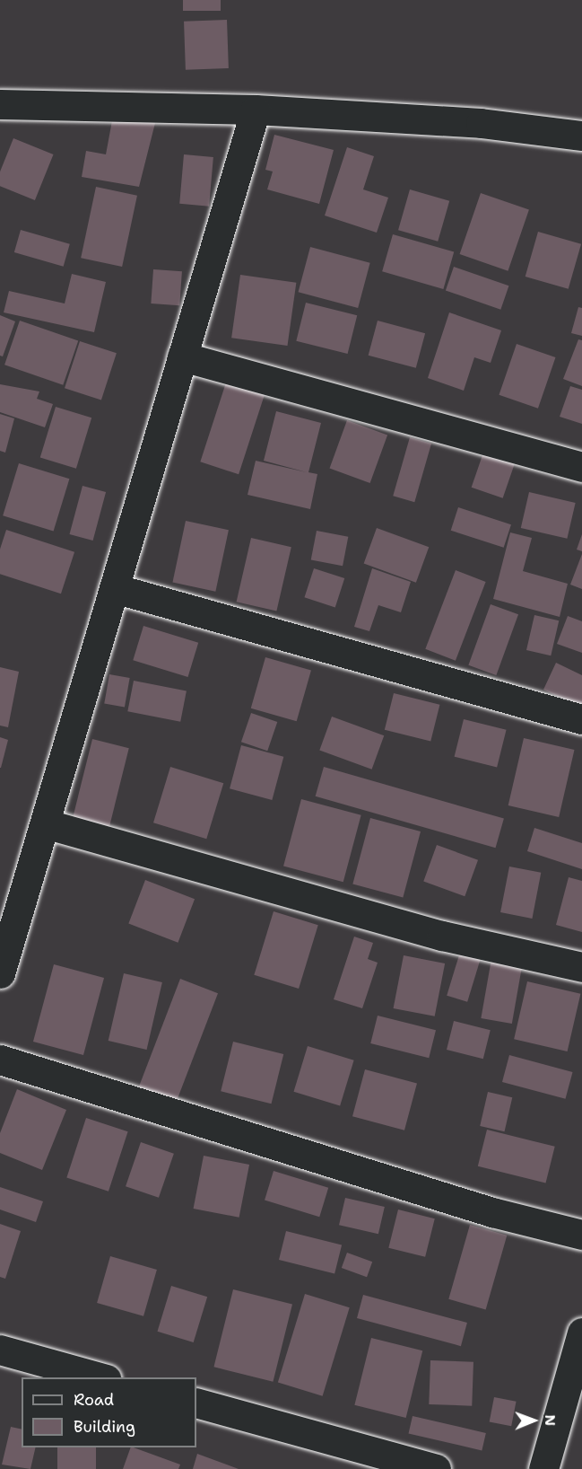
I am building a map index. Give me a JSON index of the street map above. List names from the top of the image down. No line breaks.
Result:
{"legend":["Road","Building"],"north":"right"}
